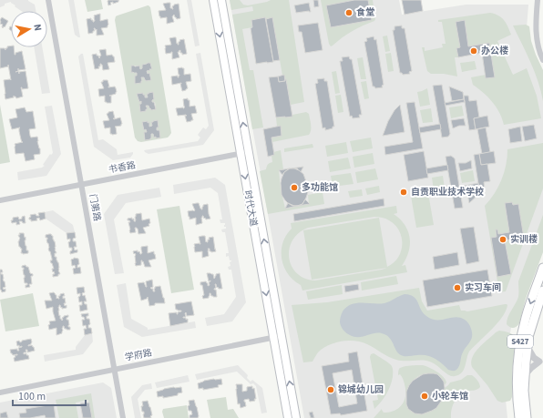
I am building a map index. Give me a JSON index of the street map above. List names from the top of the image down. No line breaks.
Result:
{"streets":{"main road":["时代大道","S427"],"street":["书香路","门第路","学府路"]},"crossings":[["书香路","门第路"],["书香路","时代大道"],["门第路","学府路"],["时代大道","学府路"]],"places":["食堂","办公楼","多功能馆","自贡职业技术学校","实训楼","实习车间","锦城幼儿园","小轮车馆"],"scale_bar":"100 m","north":"right"}
